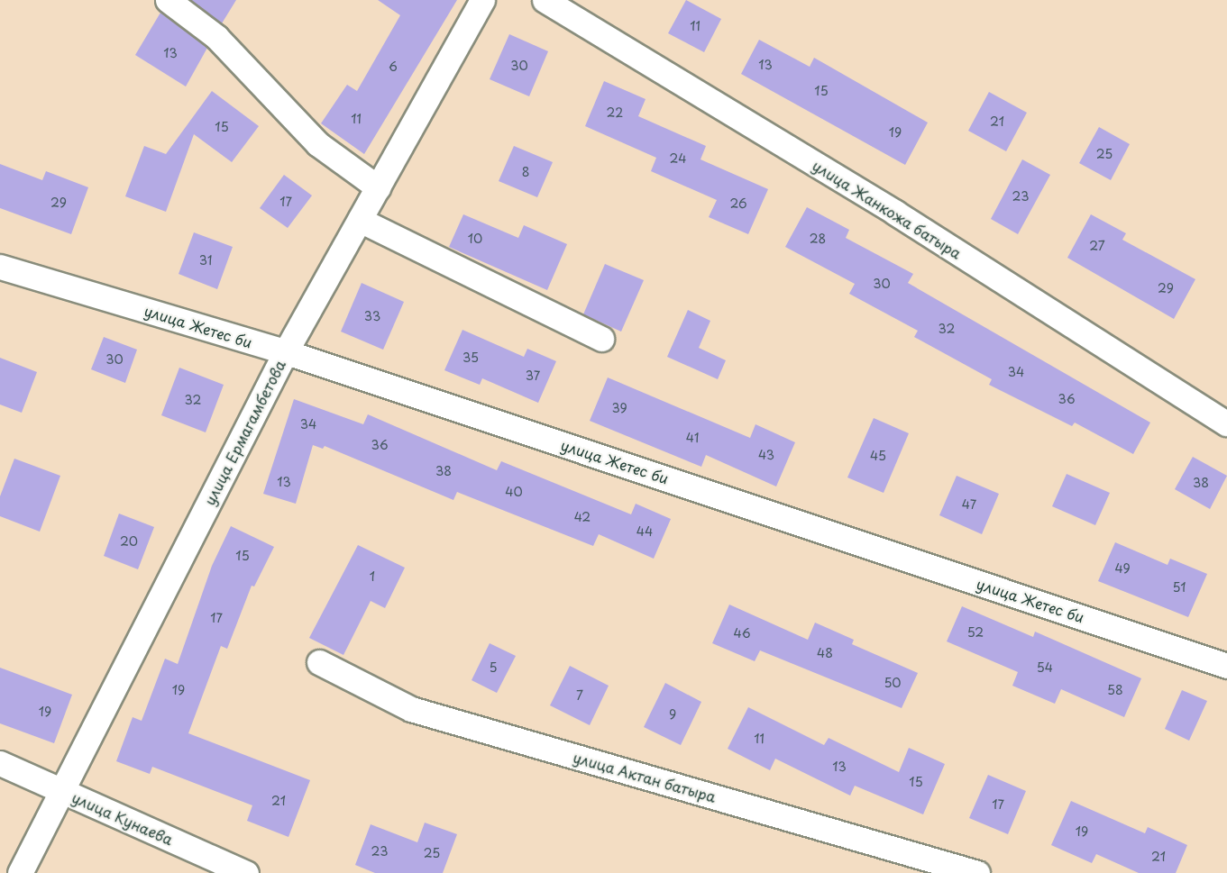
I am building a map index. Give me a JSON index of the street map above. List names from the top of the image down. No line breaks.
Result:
{"streets":{"street":["улица Жанкожа батыра","улица Жетес би","улица Ермагамбетова","улица Актан батыра","улица Кунаева"]},"crossings":[["улица Жетес би","улица Ермагамбетова"],["улица Ермагамбетова","улица Кунаева"]],"house_numbers":["11","13","13","30","6","15","22","11","21","15","19","25","24","8","23","17","29","26","10","28","27","31","30","29","33","32","35","30","34","37","36","32","39","34","41","36","43","45","38","13","38","40","47","42","44","20","15","49","1","51","17","52","46","48","5","54","50","19","58","7","19","9","11","13","15","21","17","19","23","25","21"]}
